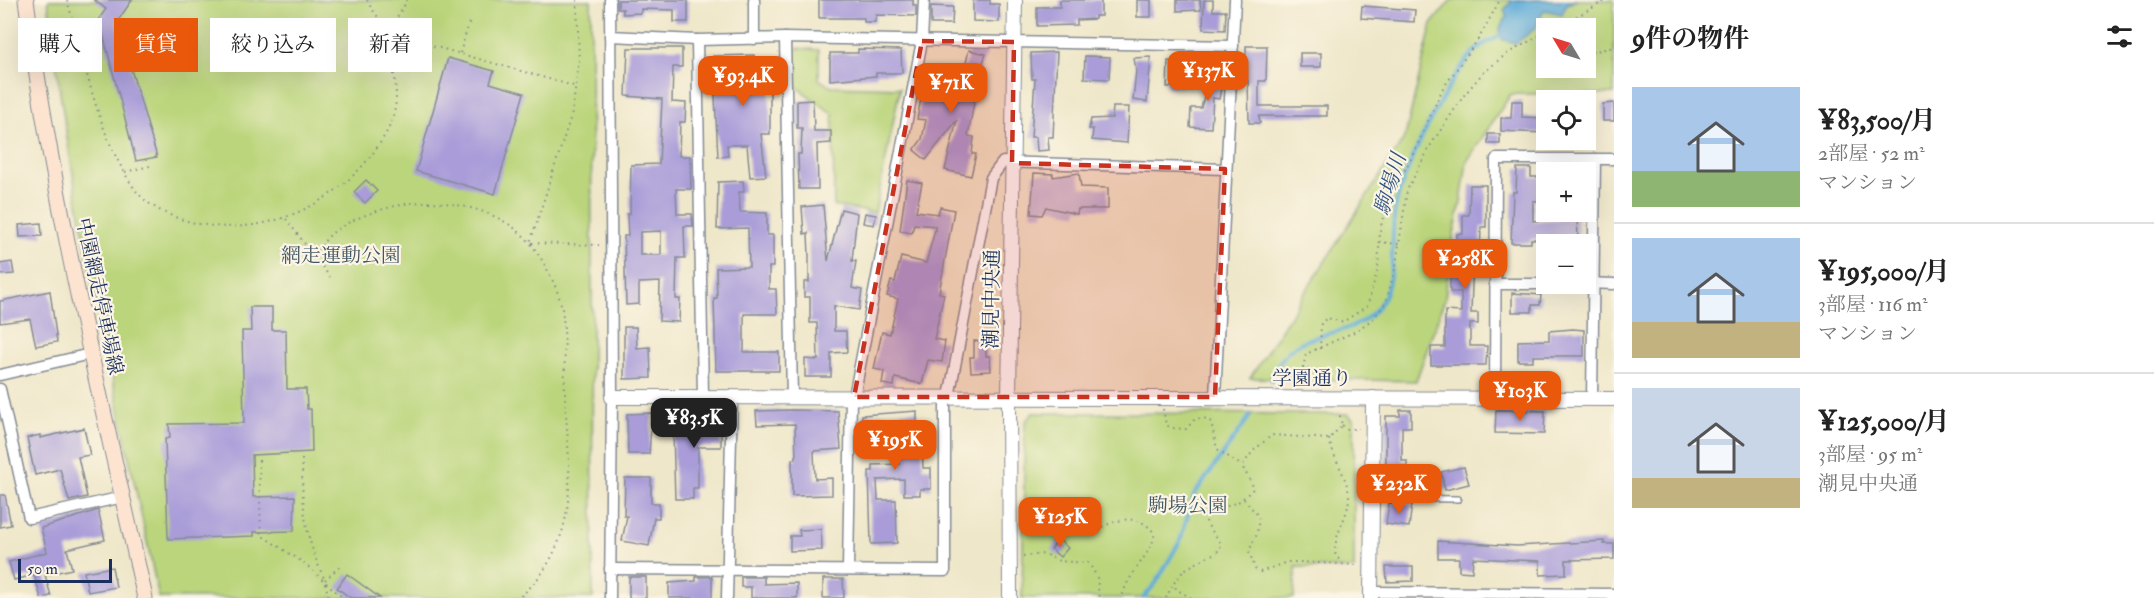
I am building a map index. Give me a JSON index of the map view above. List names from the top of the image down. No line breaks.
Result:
{"streets":{"main road":["中園網走停車場線"],"street":["潮見中央通","学園通り"]},"crossings":[["潮見中央通","学園通り"]],"water":["駒場川"],"parks":["網走運動公園","駒場公園"],"scale_bar":"50 m","north":"top left","page":{"heading":"9件の物件","map_buttons":["+","−"],"chip":["購入","賃貸","絞り込み","新着"],"price":["¥137K","¥93.4K","¥71K","¥258K","¥103K","¥83.5K","¥195K","¥232K","¥125K"],"list":[{"name":"¥83,500/月","note":"2部屋 · 52 m² · マンション"},{"name":"¥195,000/月","note":"3部屋 · 116 m² · マンション"},{"name":"¥125,000/月","note":"3部屋 · 95 m² · 潮見中央通"}],"scale":"50 m"}}
